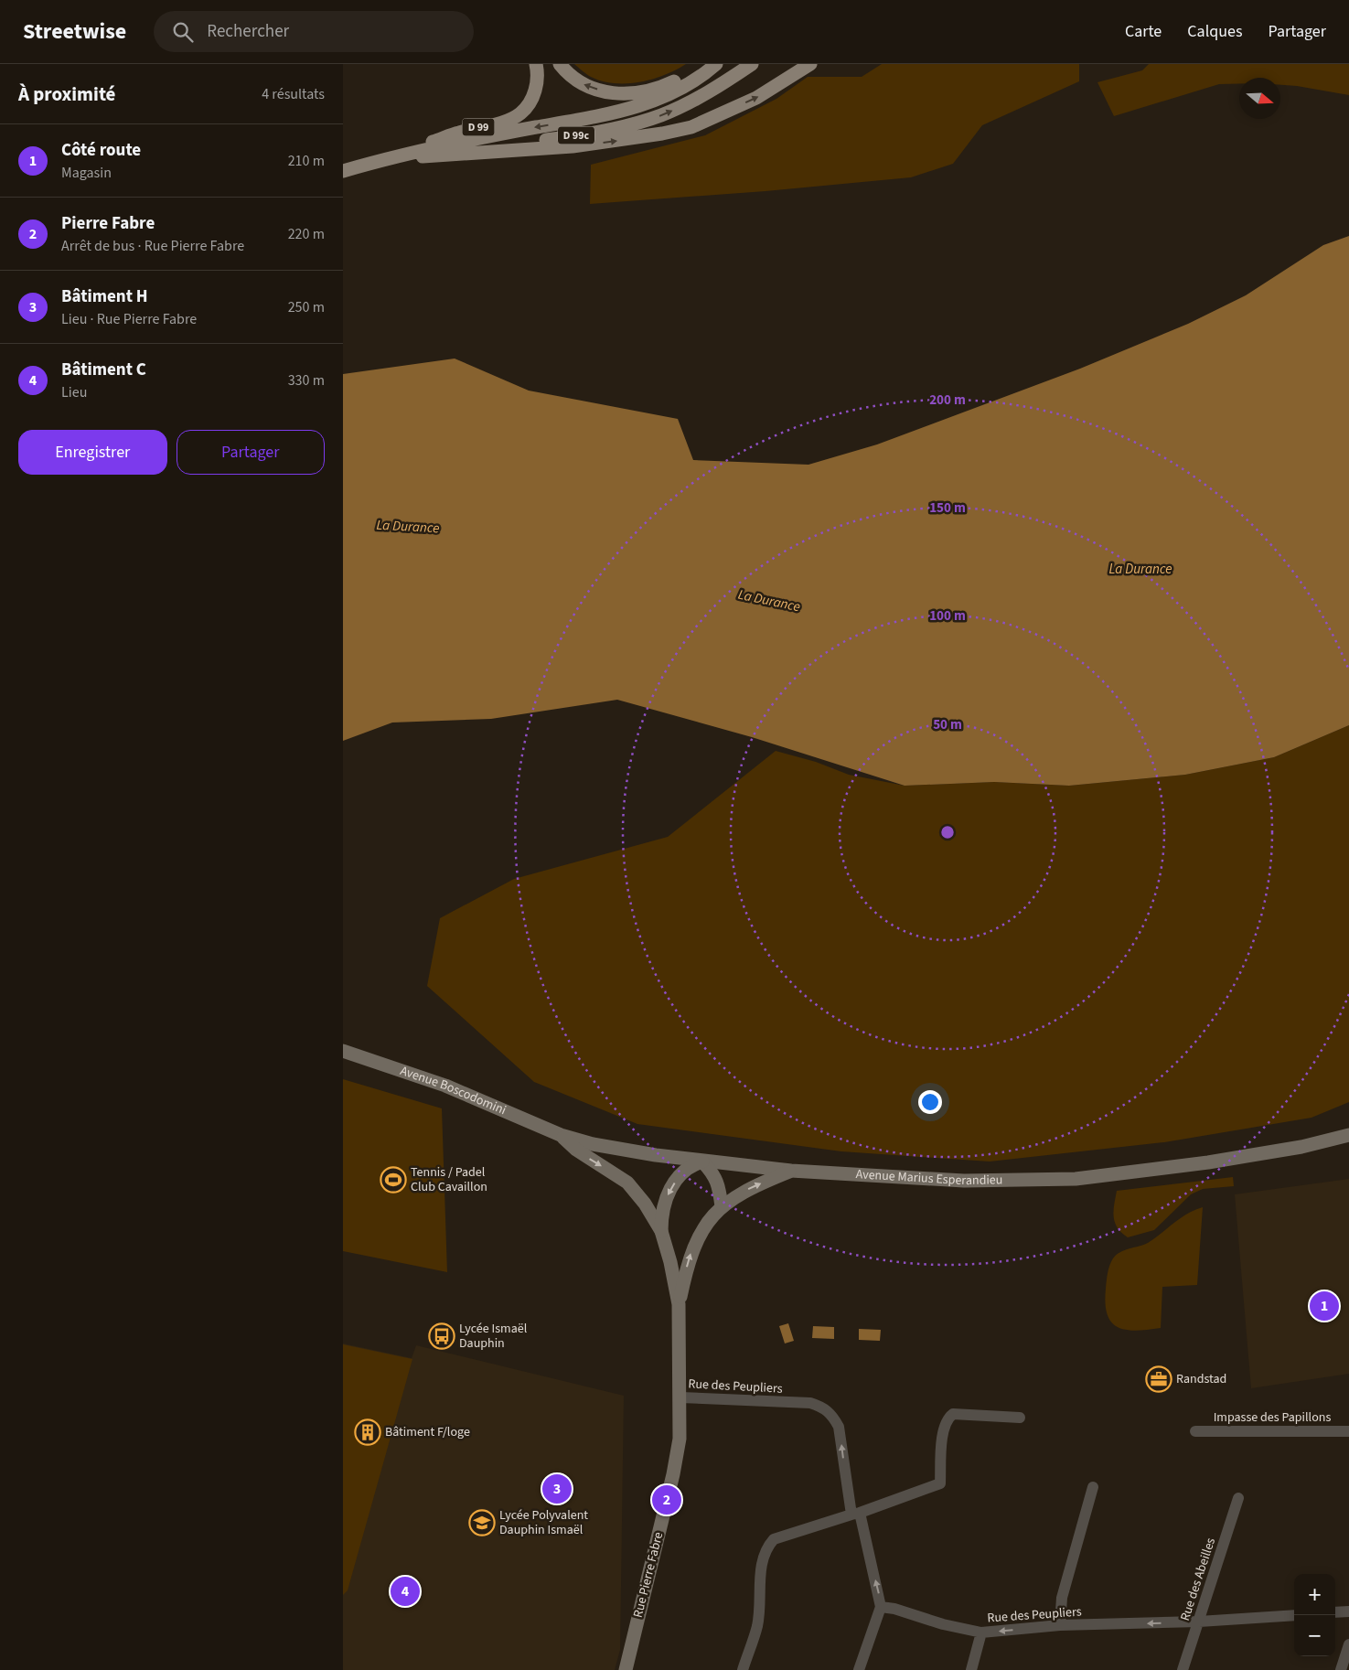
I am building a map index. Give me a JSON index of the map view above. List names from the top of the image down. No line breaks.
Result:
{"streets":{"main road":["D 99","D 99c","Avenue Boscodomini","Avenue Marius Esperandieu","Rue Pierre Fabre"],"street":["Rue des Peupliers","Impasse des Papillons","Rue des Abeilles"]},"crossings":[["D 99","D 99c"],["Avenue Boscodomini","Avenue Marius Esperandieu"],["Rue des Peupliers","Rue Pierre Fabre"],["Rue des Peupliers","Rue des Abeilles"]],"one_way":["Rue des Peupliers"],"water":["La Durance"],"places":{"sports":["Tennis / Padel Club Cavaillon"],"bus stop":["Lycée Ismaël Dauphin"],"office":["Randstad"],"building":["Bâtiment F/loge"],"school or university":["Lycée Polyvalent Dauphin Ismaël"]},"north":"right","page":{"header":"Streetwise","search":"Rechercher","nav":["Carte","Calques","Partager"],"heading":["À proximité","4 résultats"],"list":[{"mark":"1","name":"Côté route","note":"Magasin","value":"210 m"},{"mark":"2","name":"Pierre Fabre","note":"Arrêt de bus · Rue Pierre Fabre","value":"220 m"},{"mark":"3","name":"Bâtiment H","note":"Lieu · Rue Pierre Fabre","value":"250 m"},{"mark":"4","name":"Bâtiment C","note":"Lieu","value":"330 m"}],"buttons":["Enregistrer","Partager"],"pins":["1","3","2","4"],"map_buttons":["+","−"]},"rings":["200 m","150 m","100 m","50 m"]}
